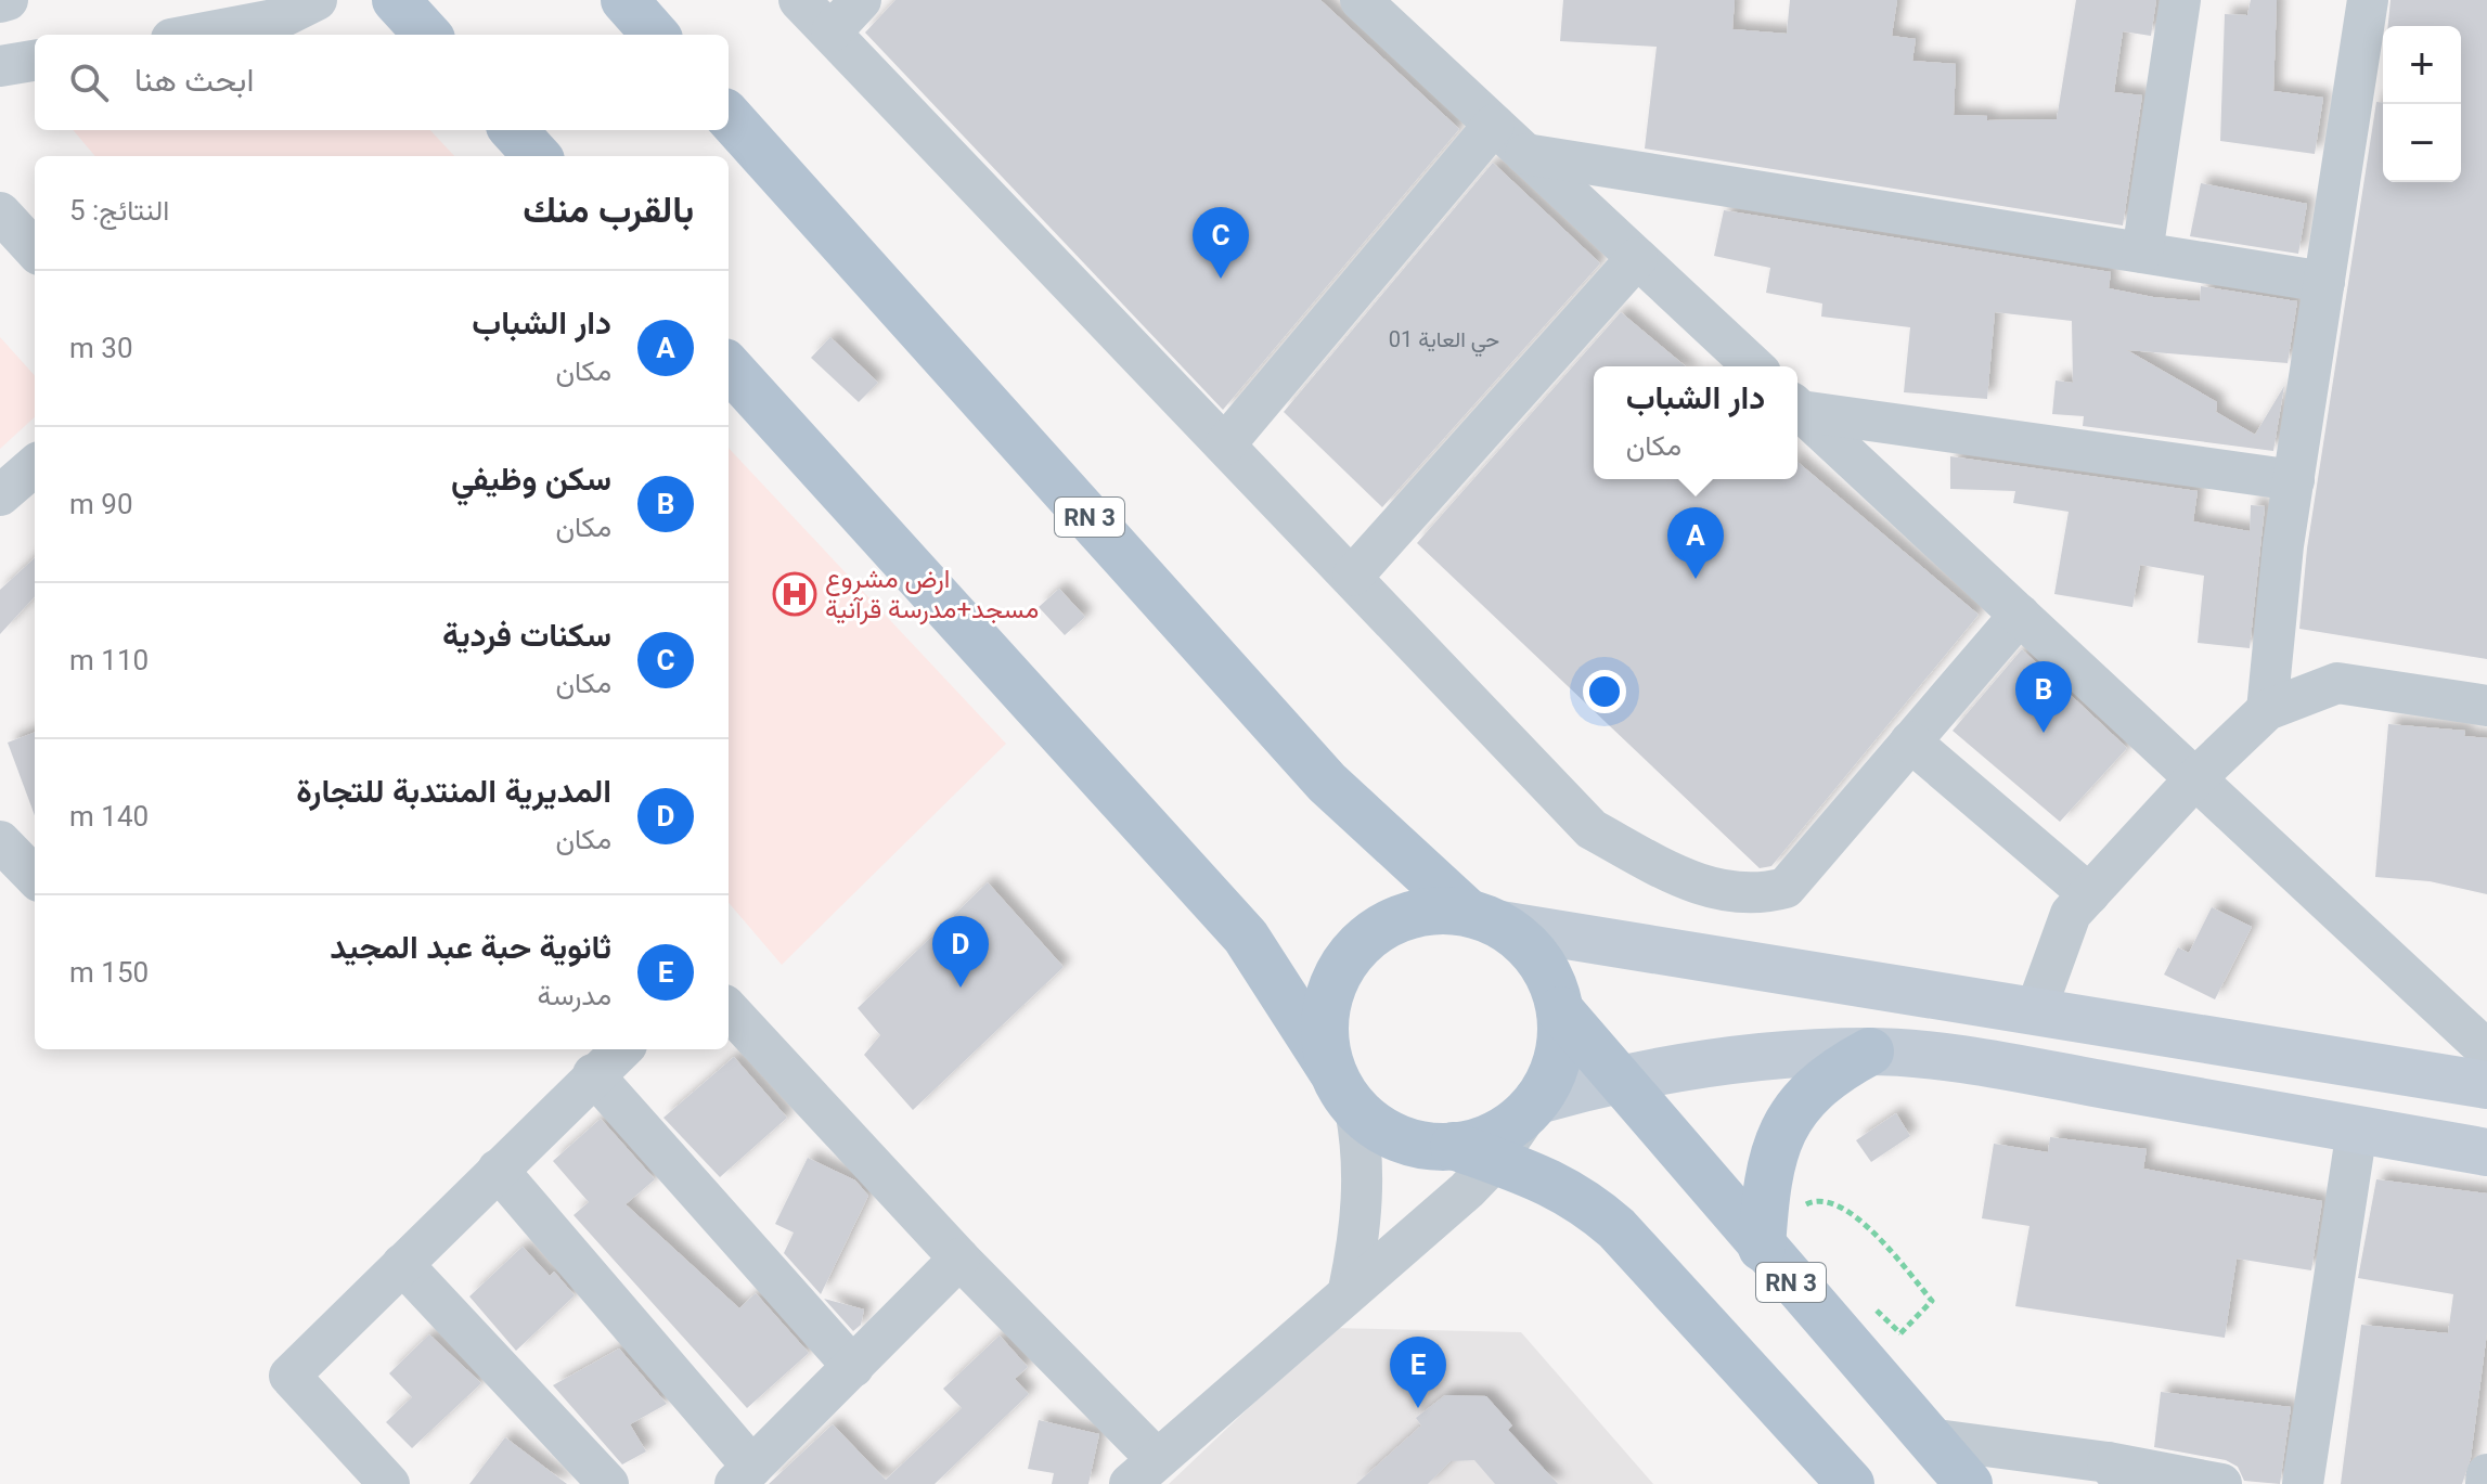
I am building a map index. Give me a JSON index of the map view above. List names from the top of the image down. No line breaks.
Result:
{"streets":{"main road":["RN 3"]},"places":{"hospital":["ارض مشروع مسجد+مدرسة قرآنية"]},"house_numbers":["حي العاية 01"],"page":{"map_buttons":["+","−"],"search":"ابحث هنا","heading":["بالقرب منك","النتائج: 5"],"pins":["C","A","B","D","E"],"list":[{"mark":"A","name":"دار الشباب","note":"مكان","value":"30 m"},{"mark":"B","name":"سكن وظيفي","note":"مكان","value":"90 m"},{"mark":"C","name":"سكنات فردية","note":"مكان","value":"110 m"},{"mark":"D","name":"المديرية المنتدبة للتجارة","note":"مكان","value":"140 m"},{"mark":"E","name":"ثانوية حبة عبد المجيد","note":"مدرسة","value":"150 m"}],"popup":["دار الشباب","مكان"]}}
